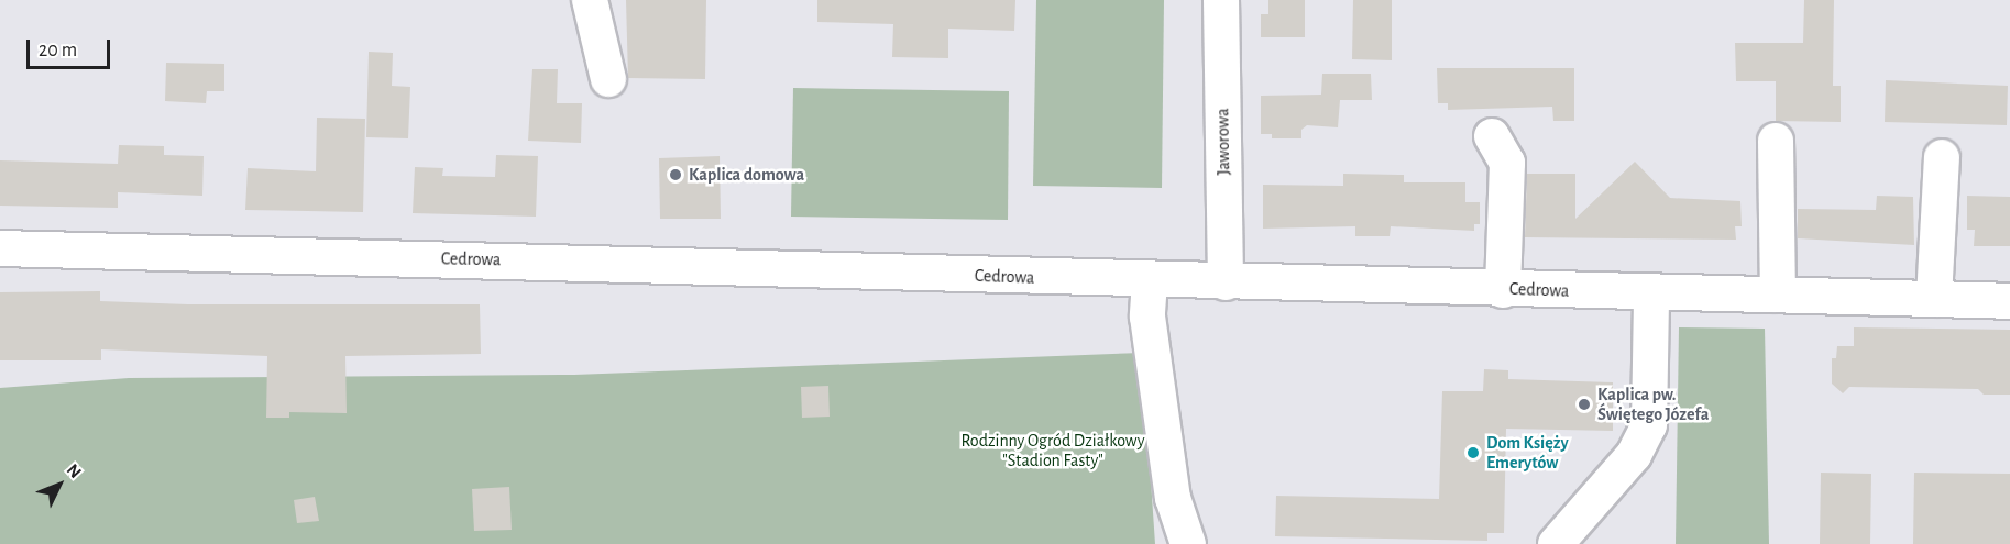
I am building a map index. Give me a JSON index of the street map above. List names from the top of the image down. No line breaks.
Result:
{"streets":{"street":["Jaworowa","Cedrowa"]},"crossings":[["Jaworowa","Cedrowa"]],"parks":["Rodzinny Ogród Działkowy \"Stadion Fasty\""],"places":["Kaplica domowa","Kaplica pw. Świętego Józefa","Dom Księży Emerytów"],"scale_bar":"20 m","north":"top right"}
